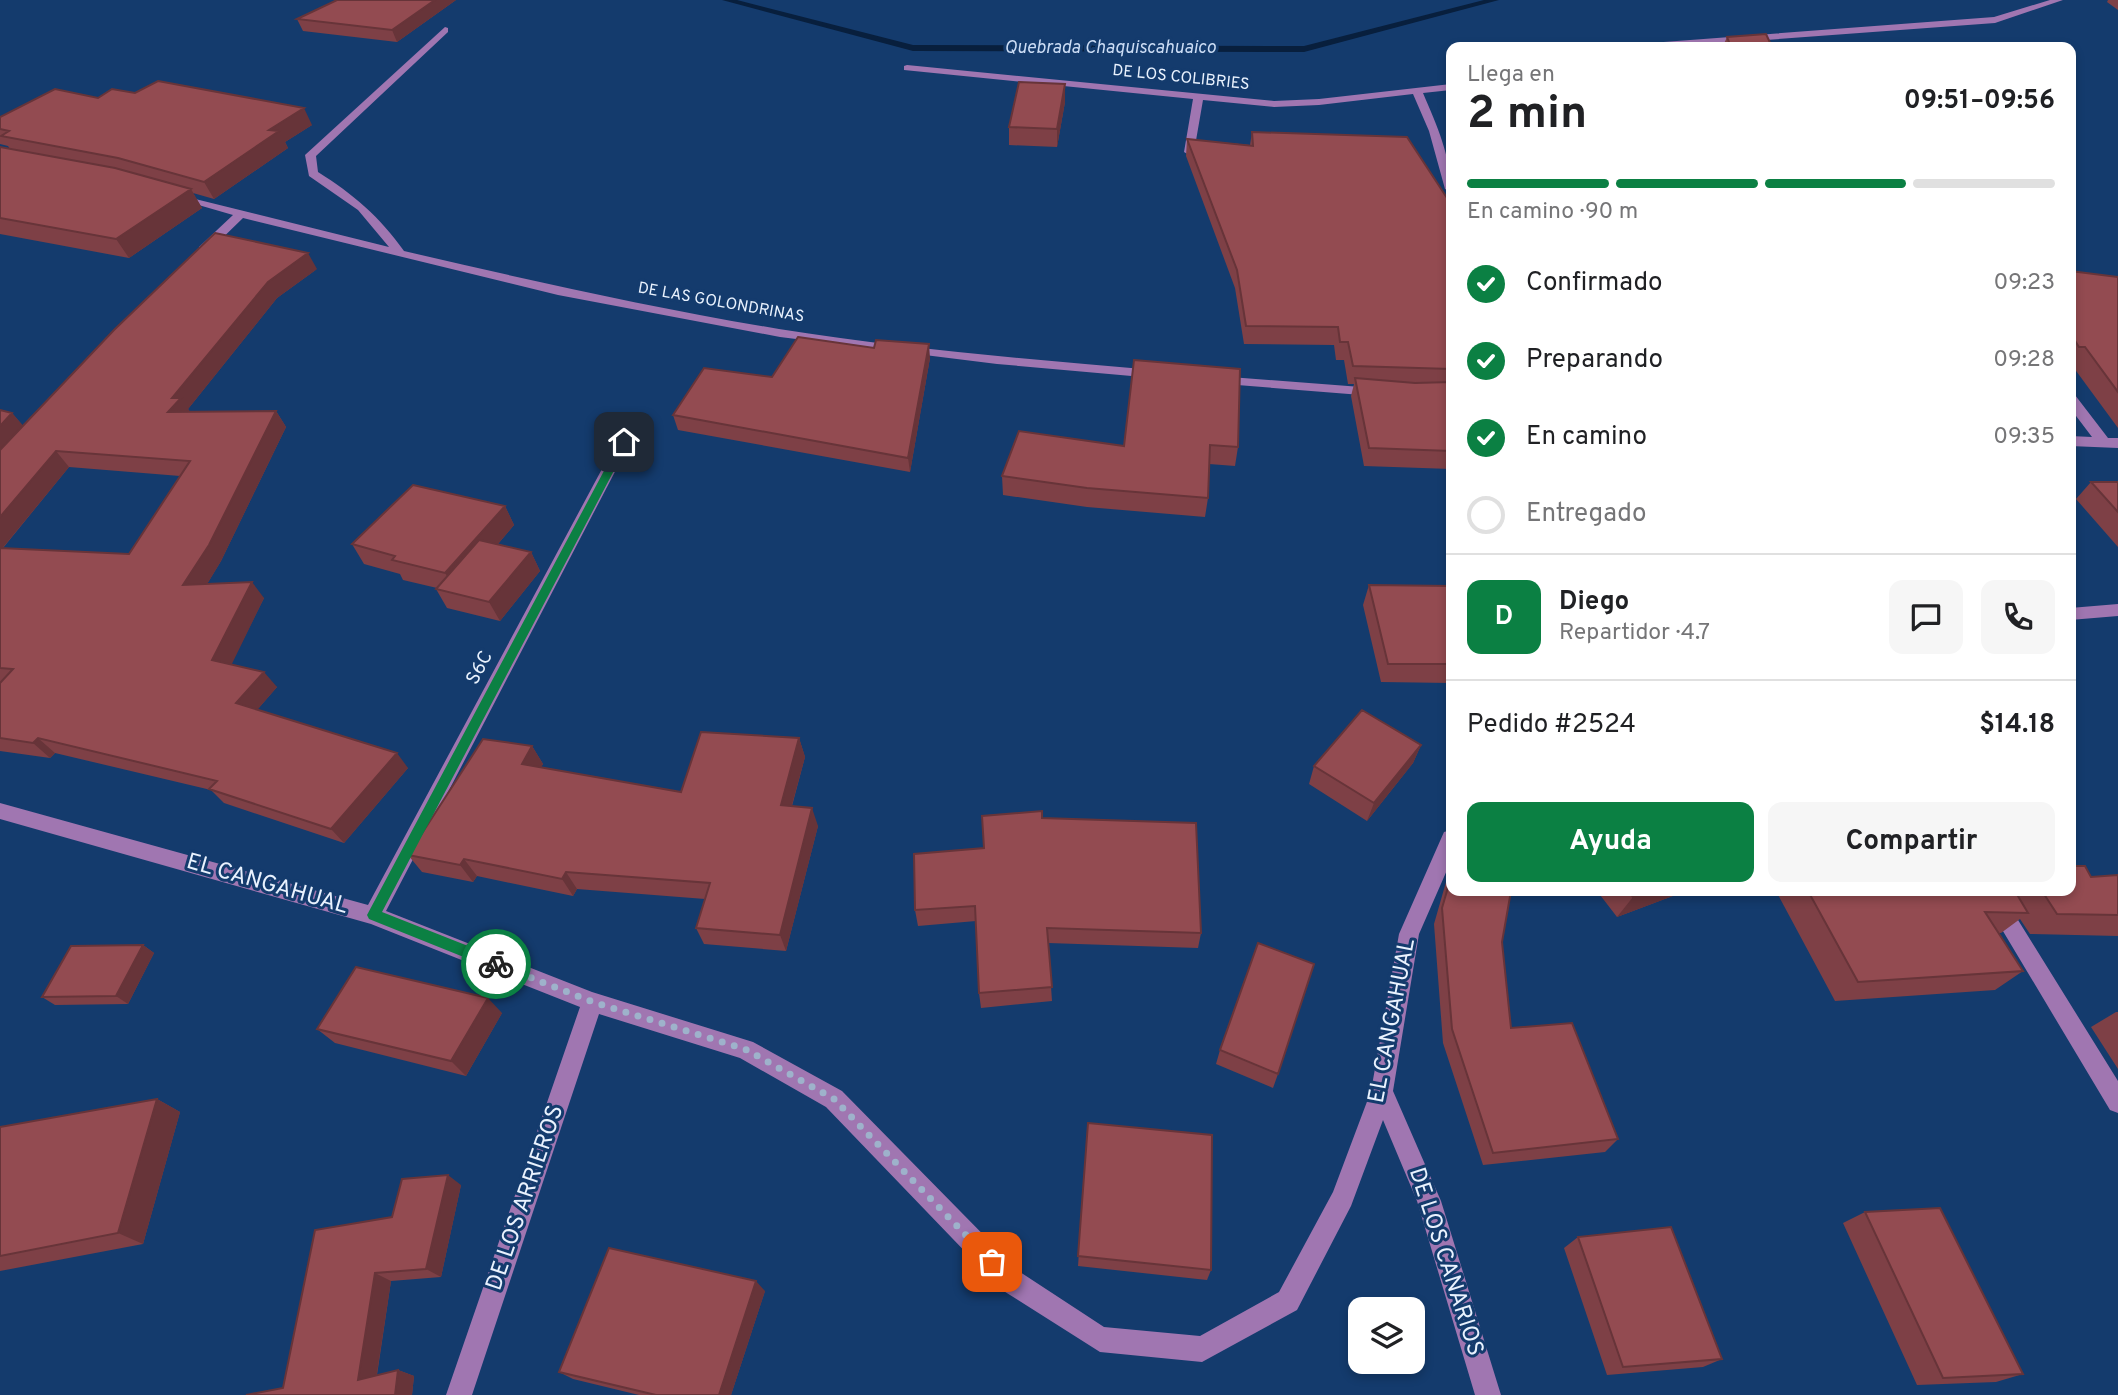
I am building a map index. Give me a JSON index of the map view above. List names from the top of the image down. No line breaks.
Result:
{"streets":{"street":["DE LOS COLIBRIES","DE LAS GOLONDRINAS","S6C","EL CANGAHUAL","DE LOS ARRIEROS","DE LOS CANARIOS"]},"crossings":[["S6C","EL CANGAHUAL"],["EL CANGAHUAL","DE LOS ARRIEROS"],["EL CANGAHUAL","DE LOS CANARIOS"]],"water":["Quebrada Chaquiscahuaico"],"page":{"heading":["2 min","Llega en","09:51–09:56"],"panel":["Diego","Repartidor · 4.7","Pedido #2524","$14.18"],"bar":"En camino · 90 m","list":[["Confirmado","09:23"],["Preparando","09:28"],["En camino","09:35"],"Entregado"],"round":"D","buttons":["Ayuda","Compartir"]}}
